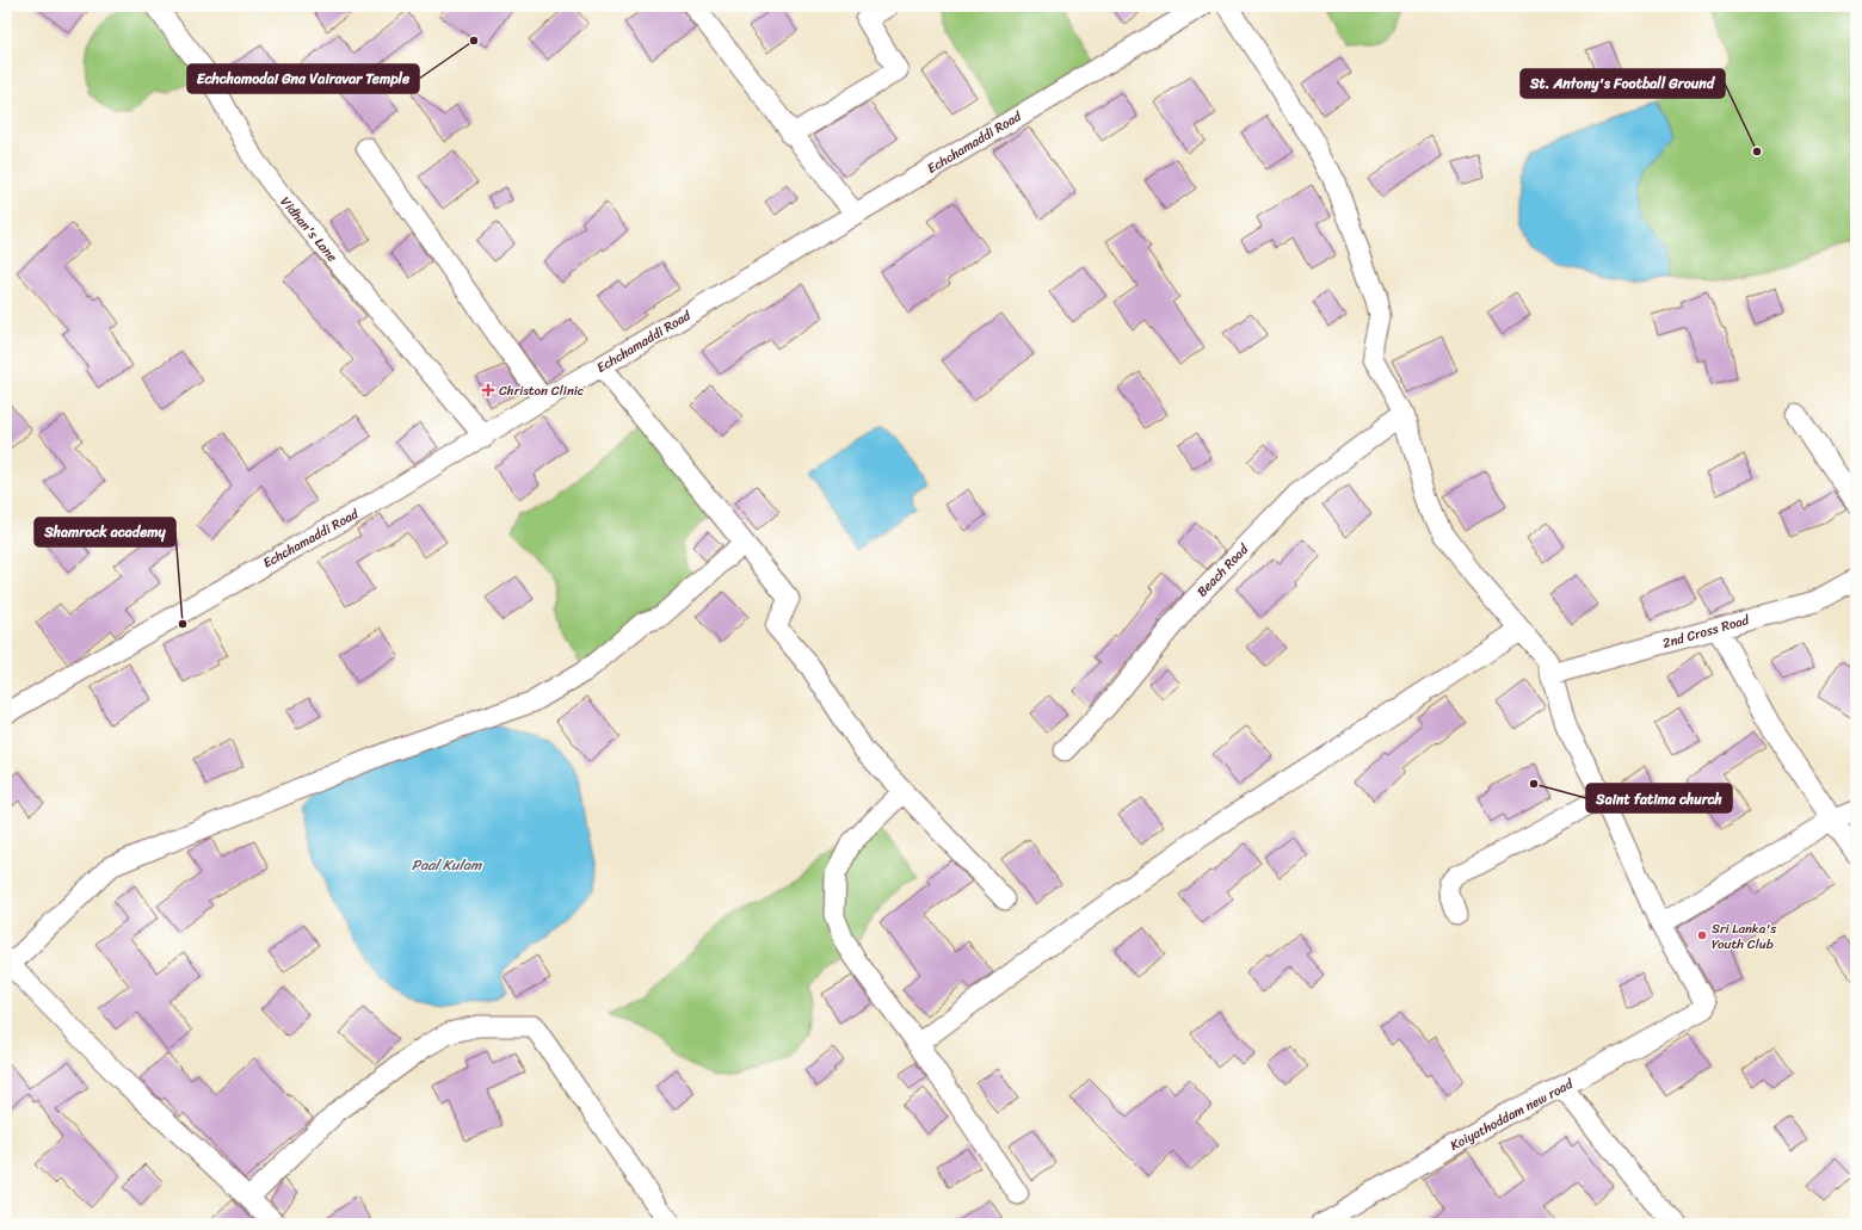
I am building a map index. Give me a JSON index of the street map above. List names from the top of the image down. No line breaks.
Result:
{"streets":{"street":["Echchamaddi Road","Vidhan's Lane","Beach Road","2nd Cross Road","Koiyathoddam new road"]},"crossings":[["Echchamaddi Road","Vidhan's Lane"]],"water":["Paal Kulam"],"places":{"other":["Echchamodai Gna Vairavar Temple","St. Antony's Football Ground","Shamrock academy","Saint fatima church","Sri Lanka's Youth Club"],"health":["Christon Clinic"]}}
